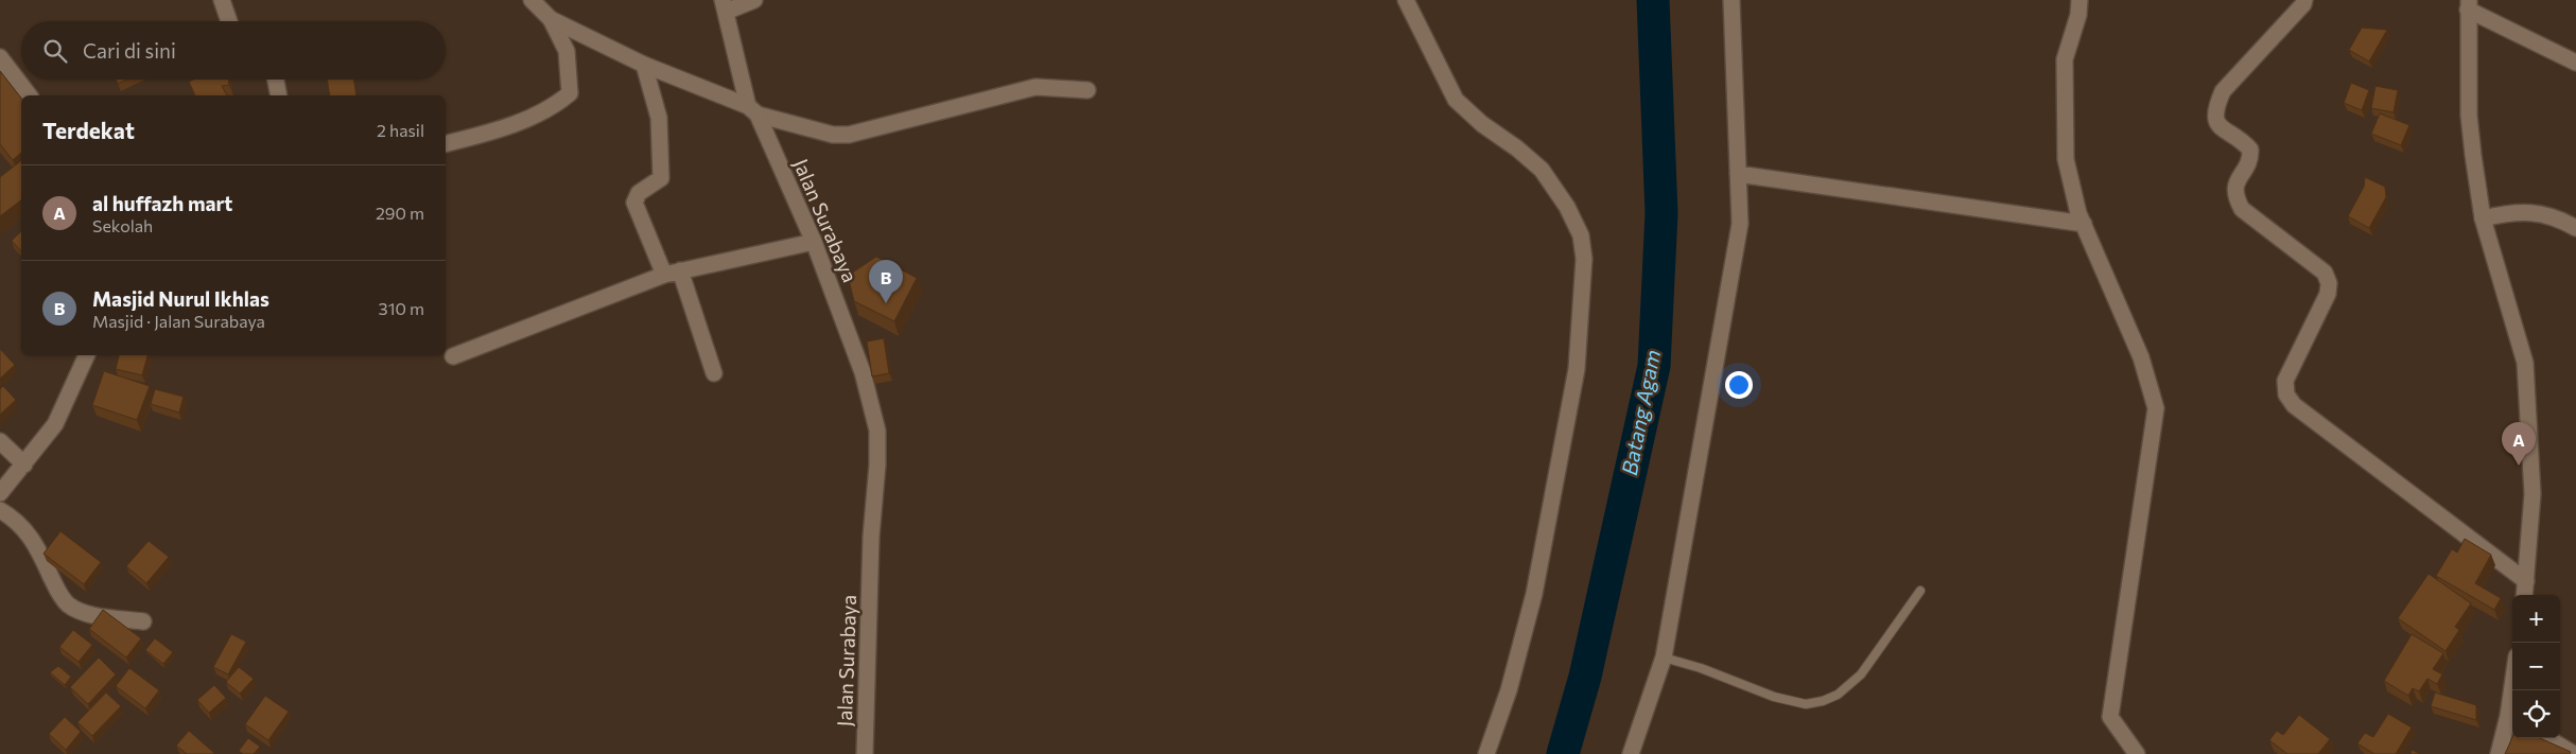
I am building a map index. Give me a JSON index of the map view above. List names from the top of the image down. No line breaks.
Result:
{"streets":{"street":["Jalan Surabaya"]},"water":["Batang Agam"],"page":{"search":"Cari di sini","heading":["Terdekat","2 hasil"],"list":[{"mark":"A","name":"al huffazh mart","note":"Sekolah","value":"290 m"},{"mark":"B","name":"Masjid Nurul Ikhlas","note":"Masjid · Jalan Surabaya","value":"310 m"}],"pins":["B","A"],"map_buttons":["+","−"]}}
